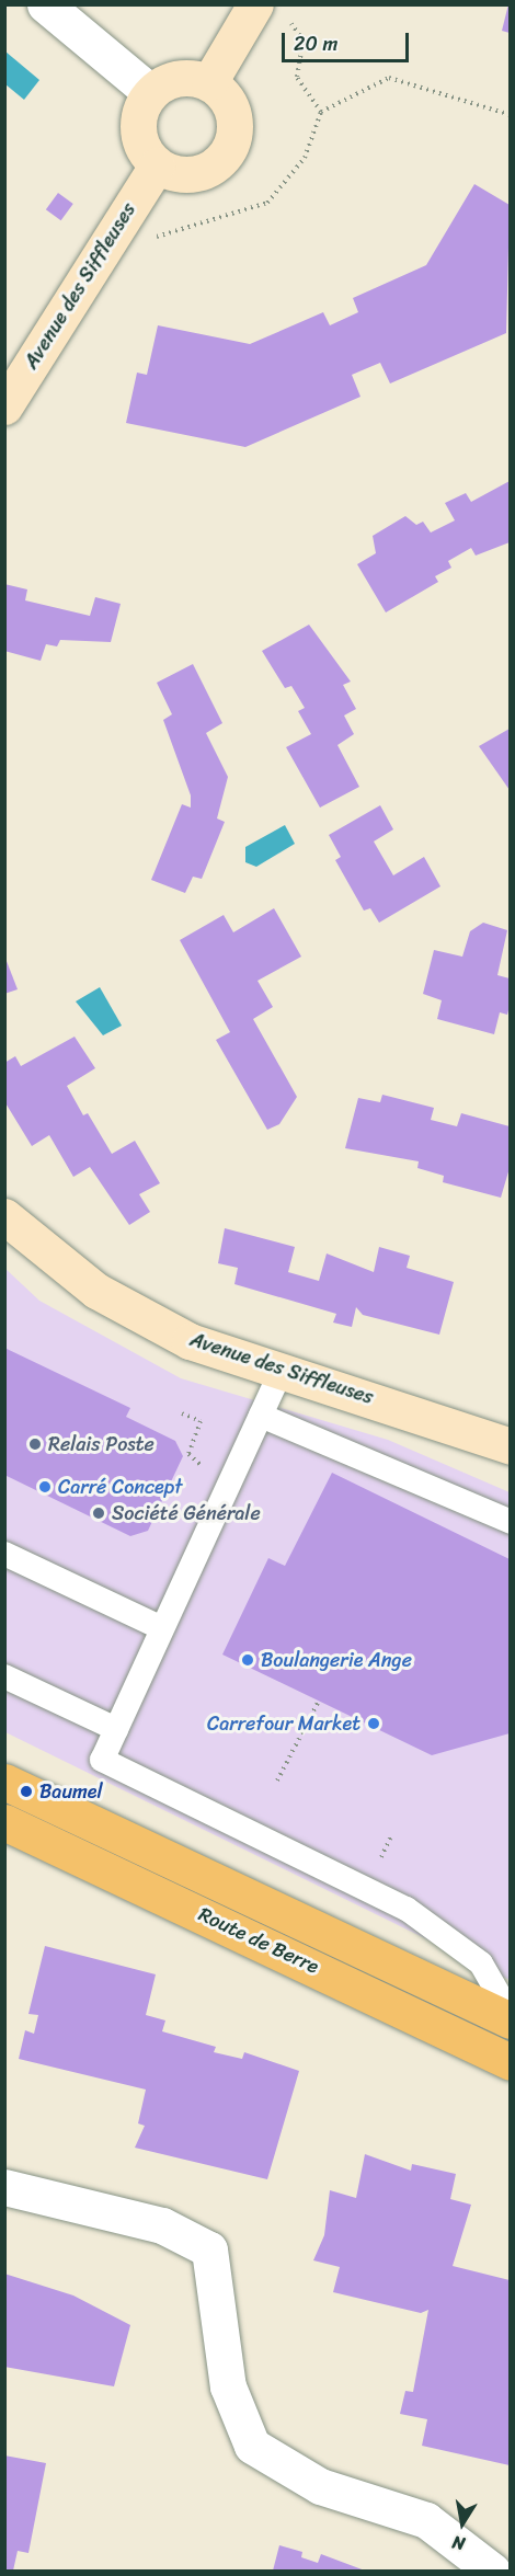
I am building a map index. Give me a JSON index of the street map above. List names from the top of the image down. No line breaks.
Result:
{"streets":{"main road":["Route de Berre"],"street":["Avenue des Siffleuses"]},"places":["Relais Poste","Carré Concept","Société Générale","Boulangerie Ange","Carrefour Market","Baumel"],"scale_bar":"20 m","north":"bottom"}
